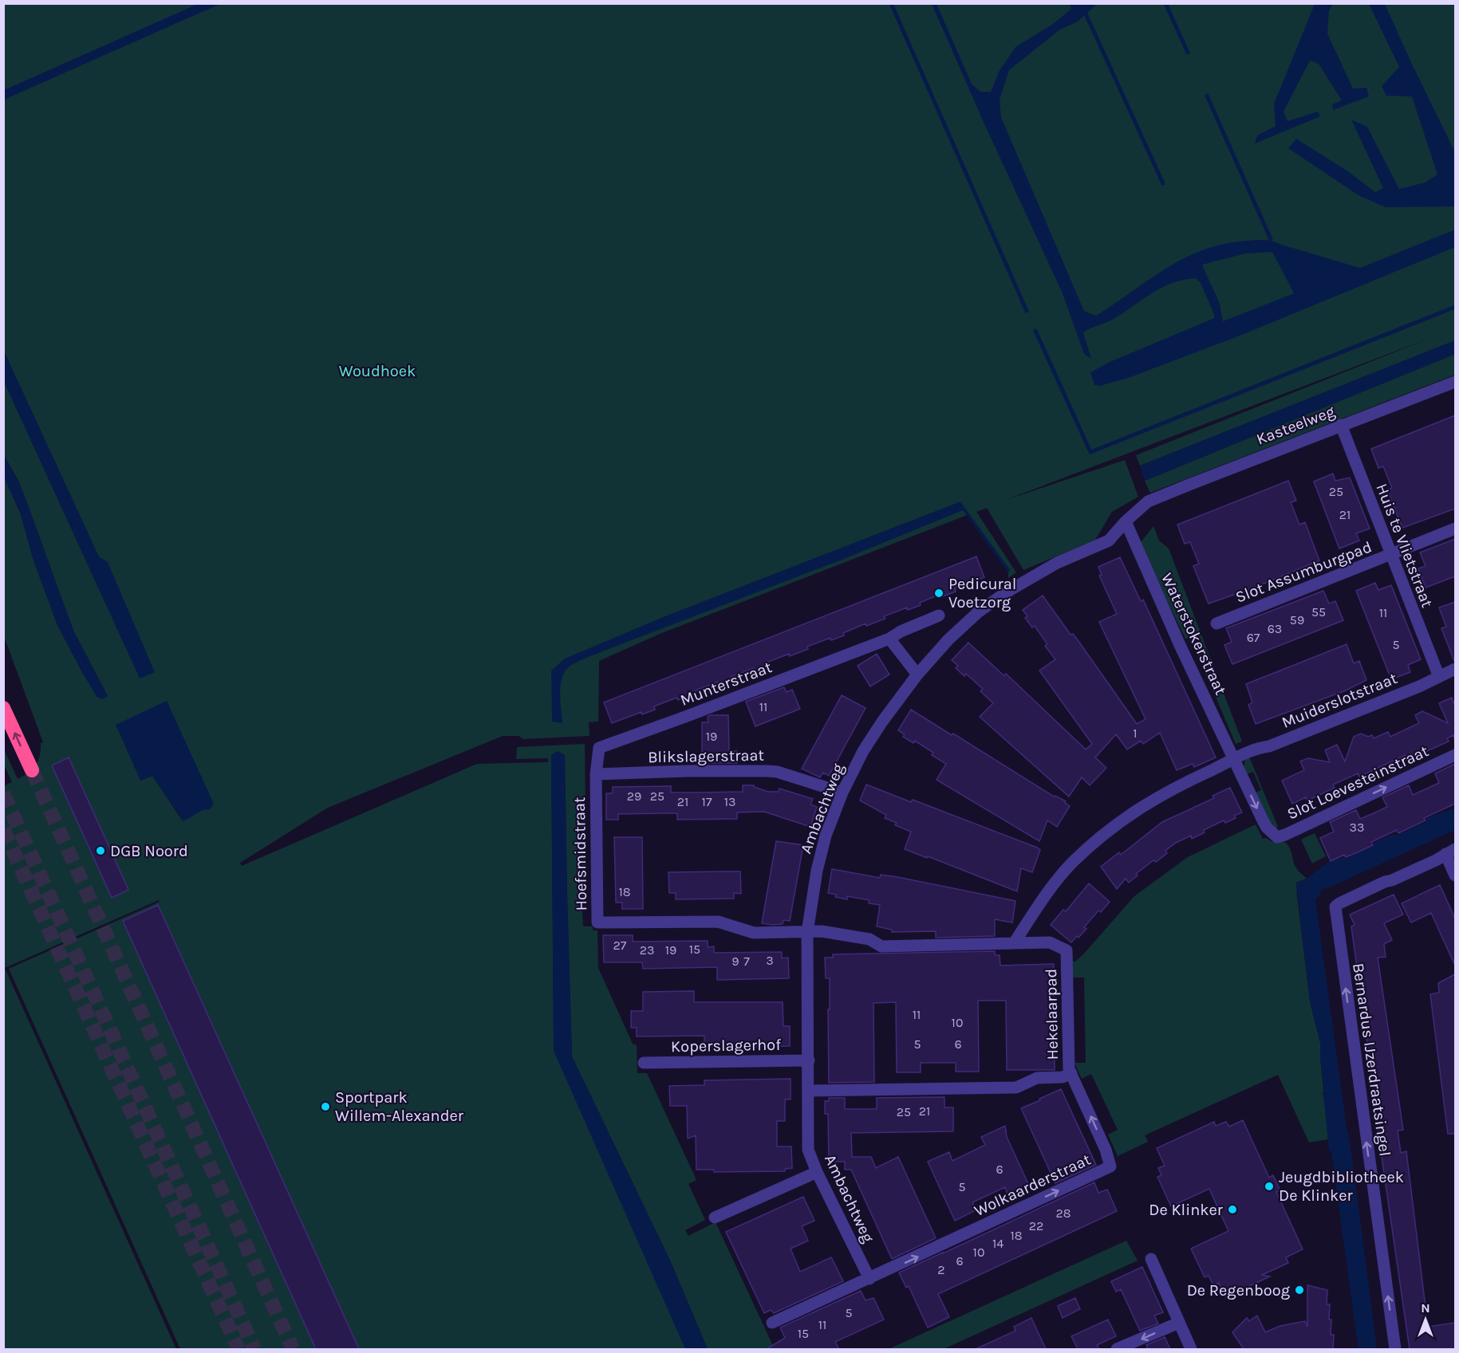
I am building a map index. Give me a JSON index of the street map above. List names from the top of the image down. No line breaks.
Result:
{"streets":{"street":["Kasteelweg","Huis te Vlietstraat","Slot Assumburgpad","Waterstokerstraat","Munterstraat","Muiderslotstraat","Blikslagerstraat","Slot Loevesteinstraat","Ambachtweg","Hoefsmidstraat","Hekelaarpad","Koperslagerhof","Bernardus IJzerdraatsingel","Wolkaarderstraat"]},"crossings":[["Kasteelweg","Huis te Vlietstraat"],["Kasteelweg","Ambachtweg"],["Huis te Vlietstraat","Slot Assumburgpad"],["Huis te Vlietstraat","Muiderslotstraat"],["Waterstokerstraat","Muiderslotstraat"],["Waterstokerstraat","Slot Loevesteinstraat"],["Waterstokerstraat","Ambachtweg"],["Munterstraat","Blikslagerstraat"],["Munterstraat","Hoefsmidstraat"],["Muiderslotstraat","Slot Loevesteinstraat"],["Muiderslotstraat","Hekelaarpad"],["Blikslagerstraat","Ambachtweg"],["Blikslagerstraat","Hoefsmidstraat"],["Ambachtweg","Hoefsmidstraat"],["Ambachtweg","Koperslagerhof"],["Ambachtweg","Wolkaarderstraat"],["Hekelaarpad","Wolkaarderstraat"]],"one_way":["Bernardus IJzerdraatsingel"],"parks":["Woudhoek"],"places":["Pedicural Voetzorg","DGB Noord","Sportpark Willem-Alexander","Jeugdbibliotheek De Klinker","De Klinker","De Regenboog"],"house_numbers":["25","21","55","11","59","63","67","5","11","1","19","29","25","21","17","13","33","18","27","15","23","19","3","9","7","11","10","5","6","21","25","6","5","28","22","18","14","10","6","2","5","11","15"],"north":"top"}
